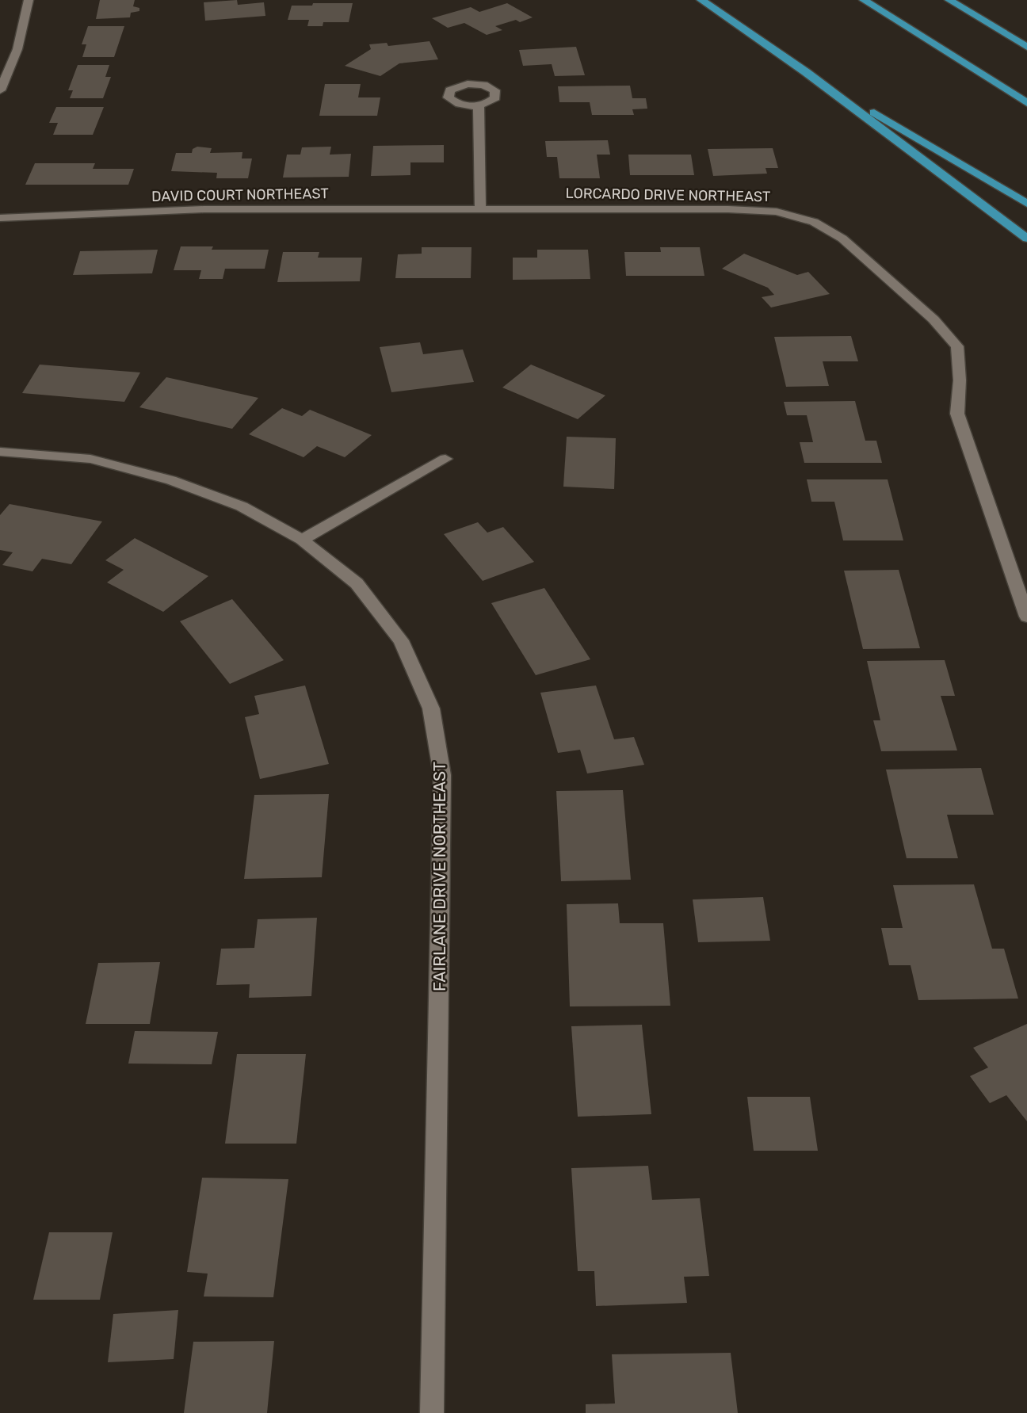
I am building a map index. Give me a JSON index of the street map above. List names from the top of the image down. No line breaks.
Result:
{"streets":{"street":["DAVID COURT NORTHEAST","LORCARDO DRIVE NORTHEAST","FAIRLANE DRIVE NORTHEAST"]},"crossings":[["DAVID COURT NORTHEAST","LORCARDO DRIVE NORTHEAST"]]}
